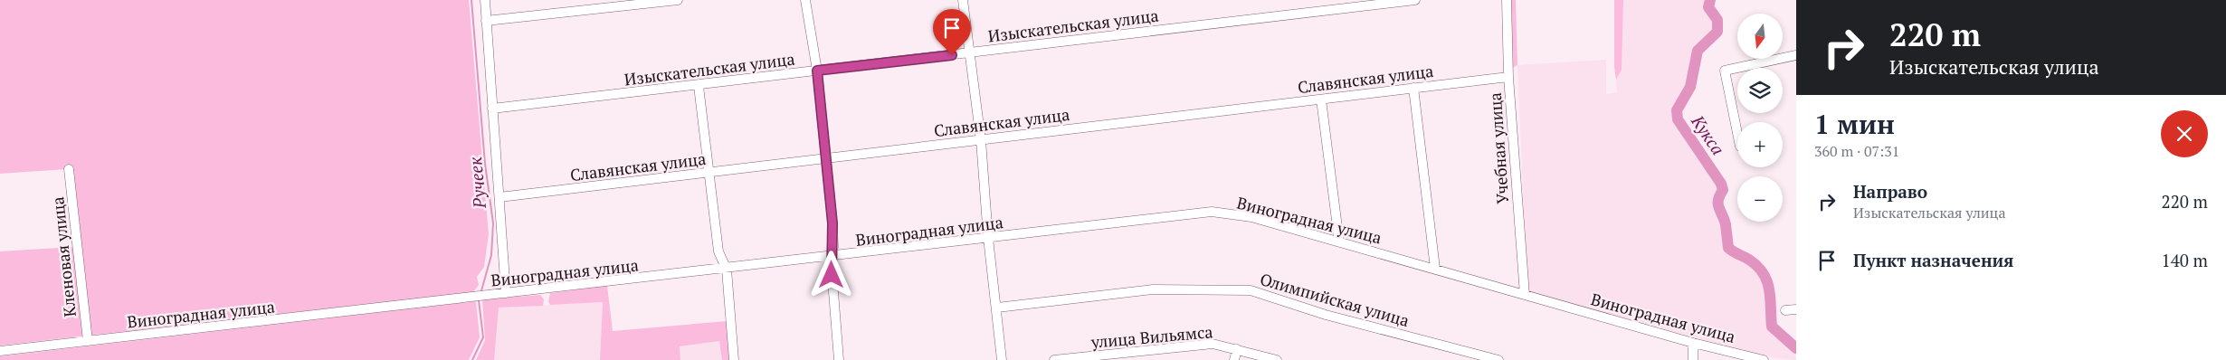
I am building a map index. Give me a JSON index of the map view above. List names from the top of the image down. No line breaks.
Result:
{"streets":{"street":["Изыскательская улица","Славянская улица","Учебная улица","Виноградная улица","Кленовая улица","Олимпийская улица","улица Вильямса"]},"crossings":[["Славянская улица","Учебная улица"],["Учебная улица","Виноградная улица"],["Виноградная улица","Кленовая улица"]],"water":["Кукса","Ручеек"],"north":"bottom","page":{"turn":["220 m","Изыскательская улица"],"map_buttons":["+","−"],"heading":["1 мин","360 m · 07:31"],"list":[{"name":"Направо","note":"Изыскательская улица","value":"220 m"},{"name":"Пункт назначения","value":"140 m"}]}}
